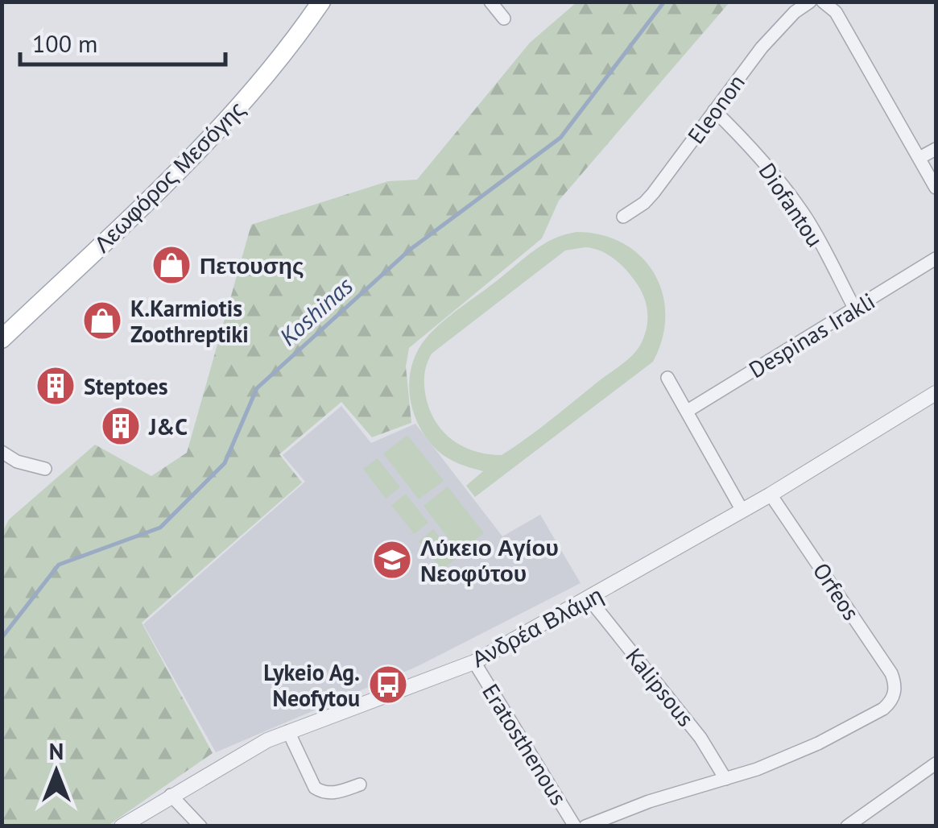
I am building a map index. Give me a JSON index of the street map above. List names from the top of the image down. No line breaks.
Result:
{"streets":{"main road":["Λεωφόρος Μεσόγης"],"street":["Eleonon","Diofantou","Despinas Irakli","Orfeos","Ανδρέα Βλάμη","Kalipsous","Eratosthenous"]},"crossings":[["Eleonon","Diofantou"],["Diofantou","Despinas Irakli"],["Orfeos","Ανδρέα Βλάμη"],["Orfeos","Kalipsous"],["Ανδρέα Βλάμη","Kalipsous"],["Ανδρέα Βλάμη","Eratosthenous"]],"water":["Koshinas"],"places":{"shop":["Πετουσης","K.Karmiotis Zoothreptiki"],"building":["Steptoes","J&C"],"school or university":["Λύκειο Αγίου Νεοφύτου"],"bus stop":["Lykeio Ag. Neofytou"]},"scale_bar":"100 m","north":"top"}
